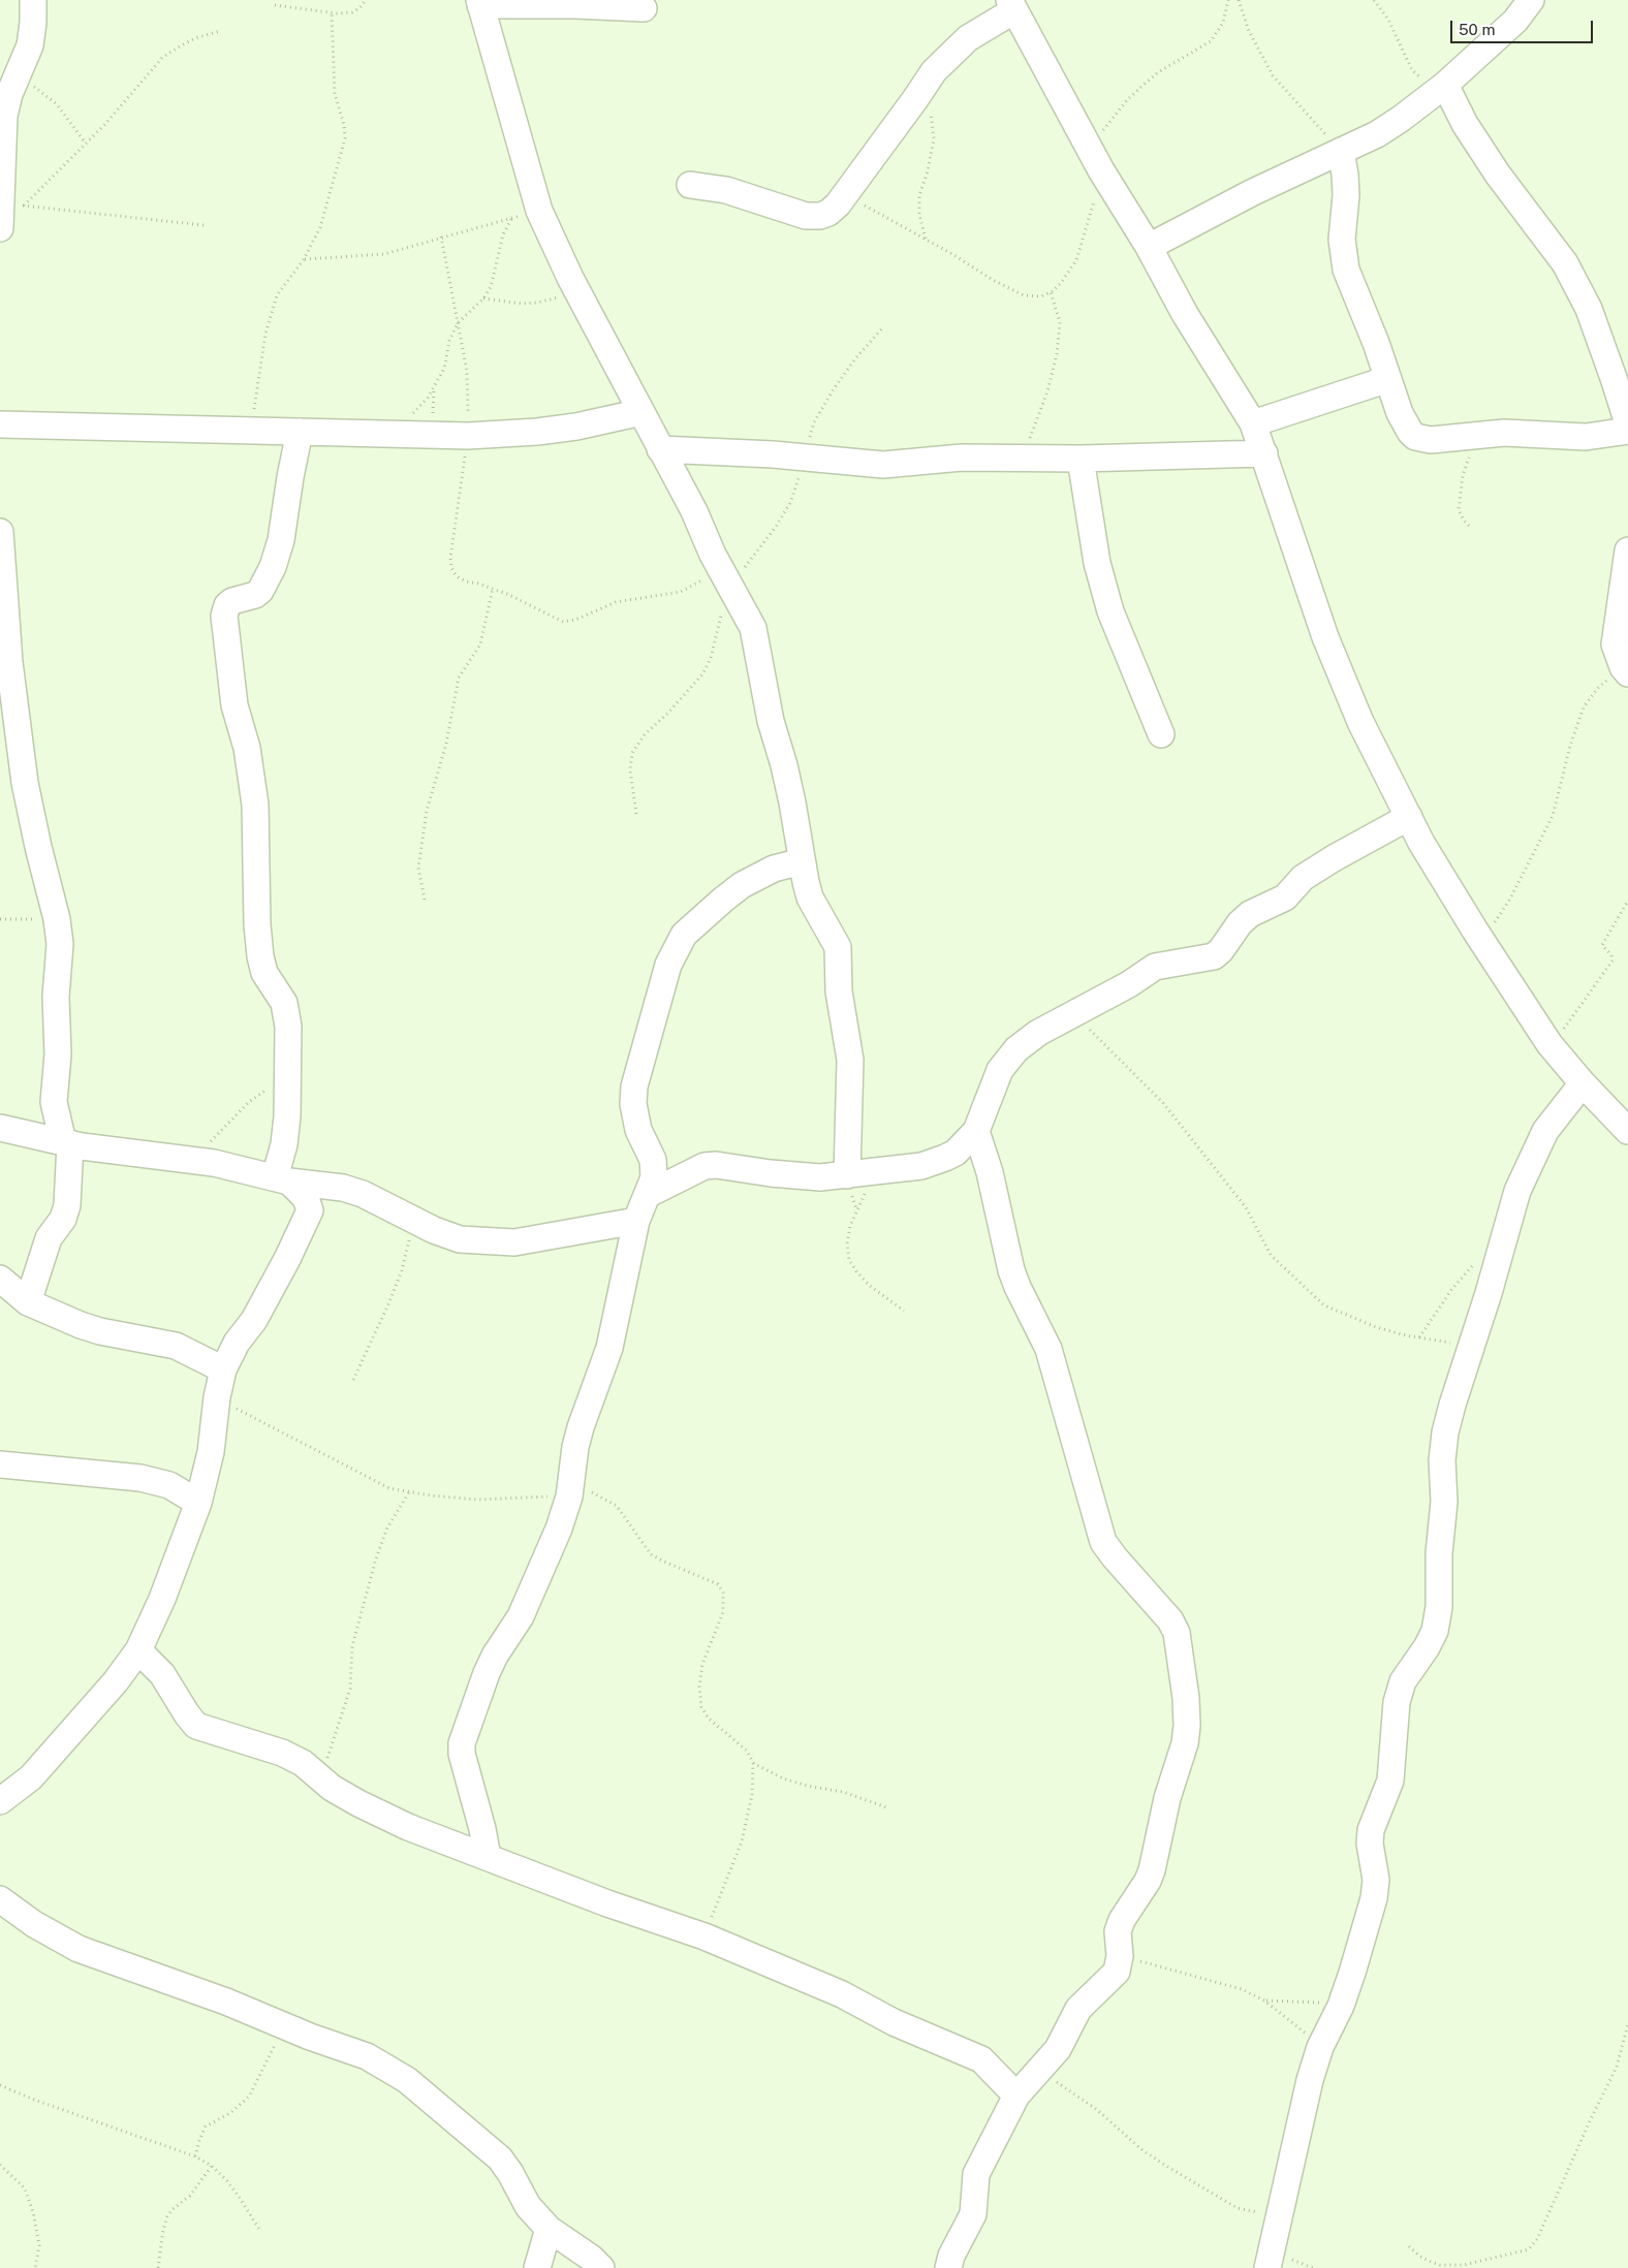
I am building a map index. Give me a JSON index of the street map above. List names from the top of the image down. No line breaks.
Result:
{"scale_bar":"50 m"}
